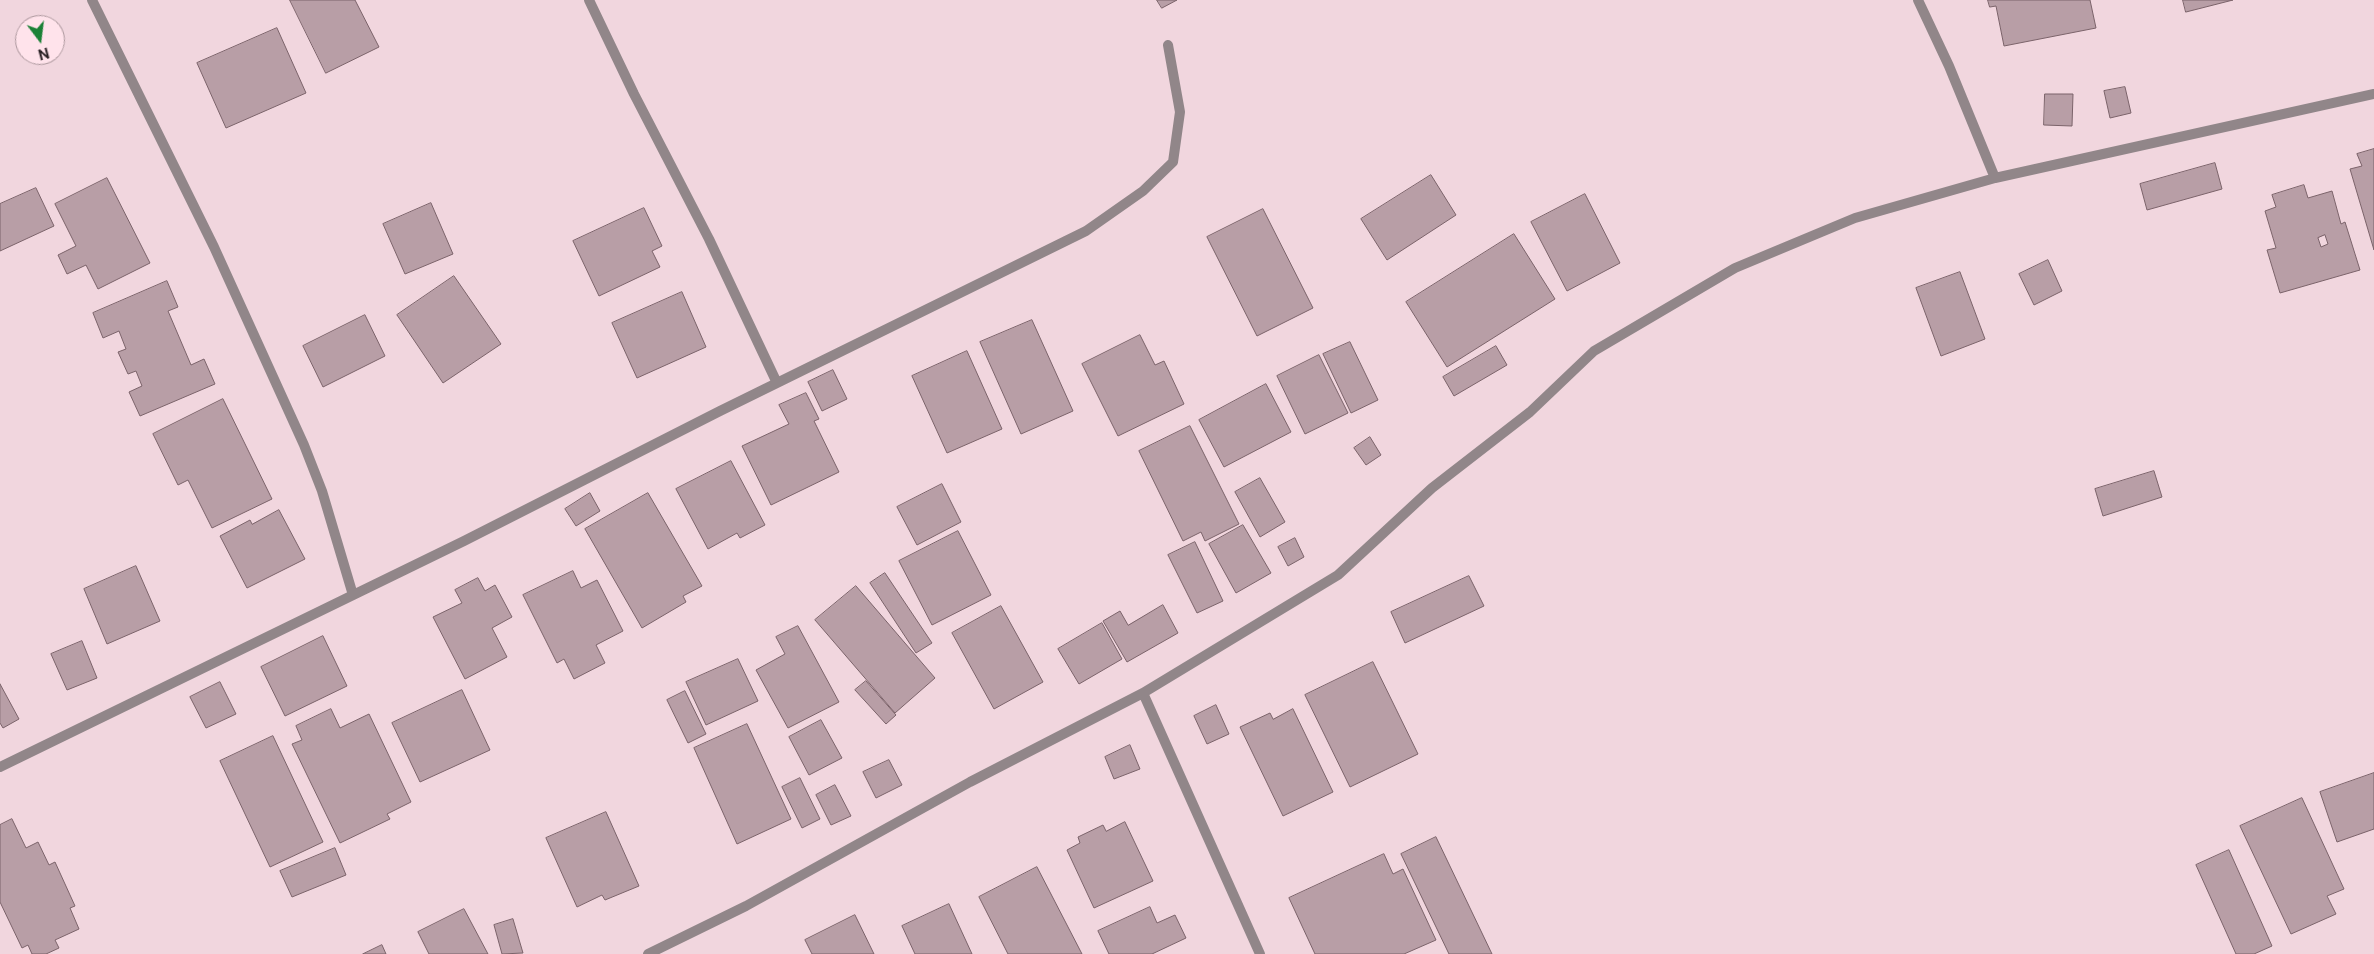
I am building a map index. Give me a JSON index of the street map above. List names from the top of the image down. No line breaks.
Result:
{"north":"bottom"}
